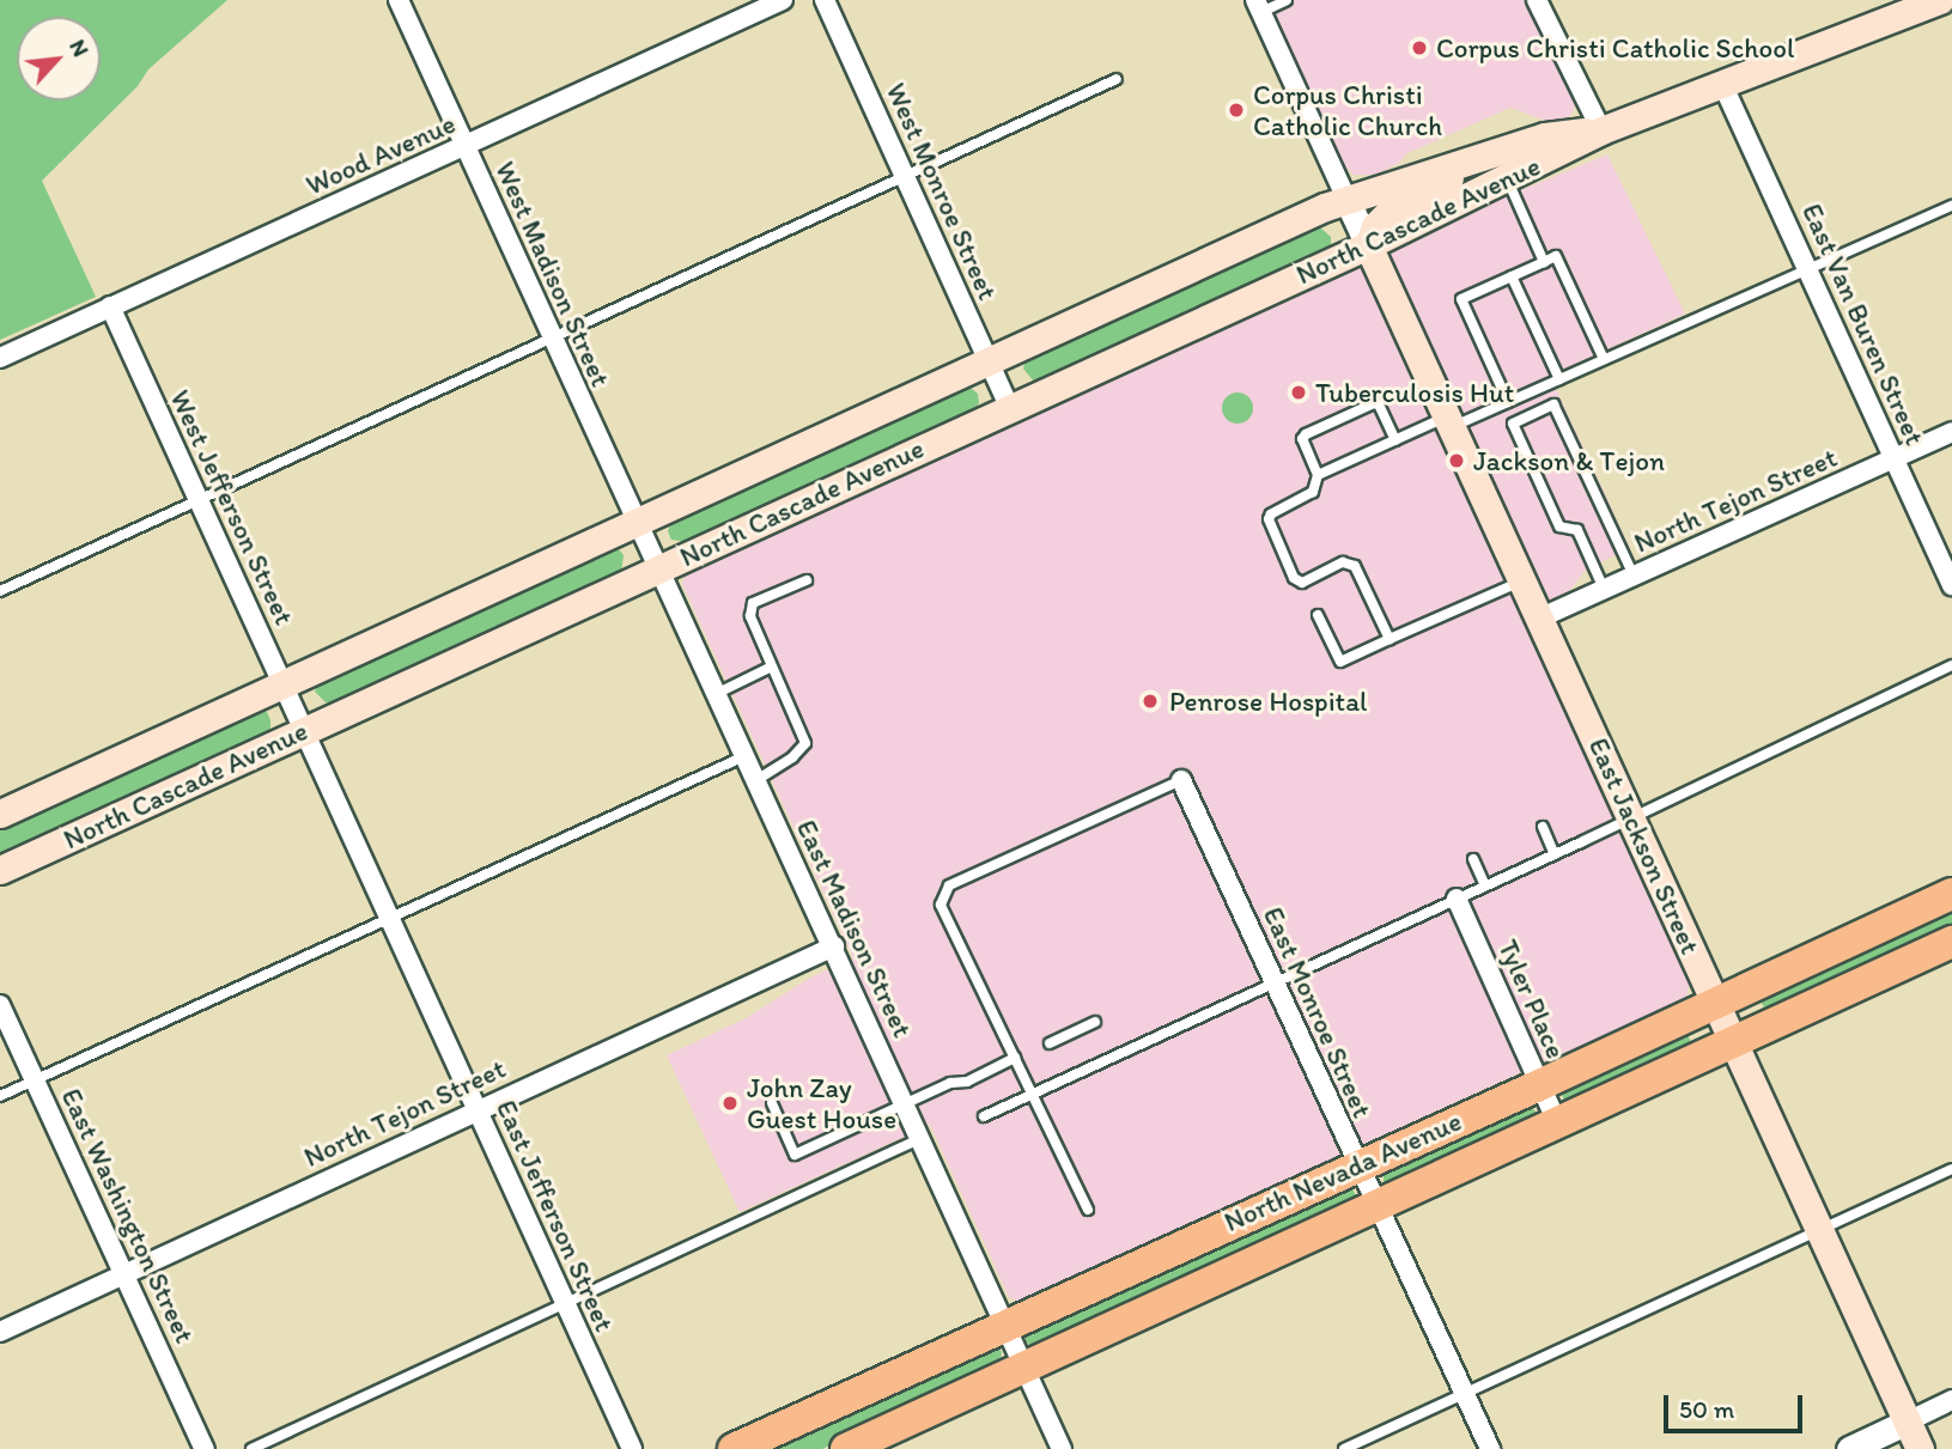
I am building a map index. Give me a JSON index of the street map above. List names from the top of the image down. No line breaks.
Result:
{"streets":{"main road":["North Cascade Avenue","East Jackson Street","North Nevada Avenue"],"street":["Wood Avenue","West Monroe Street","West Madison Street","East Van Buren Street","North Tejon Street","West Jefferson Street","East Madison Street","Tyler Place","East Monroe Street","East Washington Street","East Jefferson Street"]},"crossings":[["Wood Avenue","West Madison Street"],["Wood Avenue","West Jefferson Street"],["West Monroe Street","North Cascade Avenue"],["North Cascade Avenue","West Madison Street"],["North Cascade Avenue","East Van Buren Street"],["North Cascade Avenue","West Jefferson Street"],["North Cascade Avenue","East Jackson Street"],["North Cascade Avenue","East Madison Street"],["North Cascade Avenue","East Jefferson Street"],["West Madison Street","East Madison Street"],["East Van Buren Street","North Tejon Street"],["North Tejon Street","East Jackson Street"],["North Tejon Street","East Madison Street"],["North Tejon Street","East Washington Street"],["North Tejon Street","East Jefferson Street"],["West Jefferson Street","East Jefferson Street"],["East Jackson Street","North Nevada Avenue"],["East Madison Street","North Nevada Avenue"],["Tyler Place","North Nevada Avenue"],["East Monroe Street","North Nevada Avenue"]],"places":["Corpus Christi Catholic School","Corpus Christi Catholic Church","Tuberculosis Hut","Jackson & Tejon","Penrose Hospital","John Zay Guest House"],"scale_bar":"50 m","north":"top right"}
